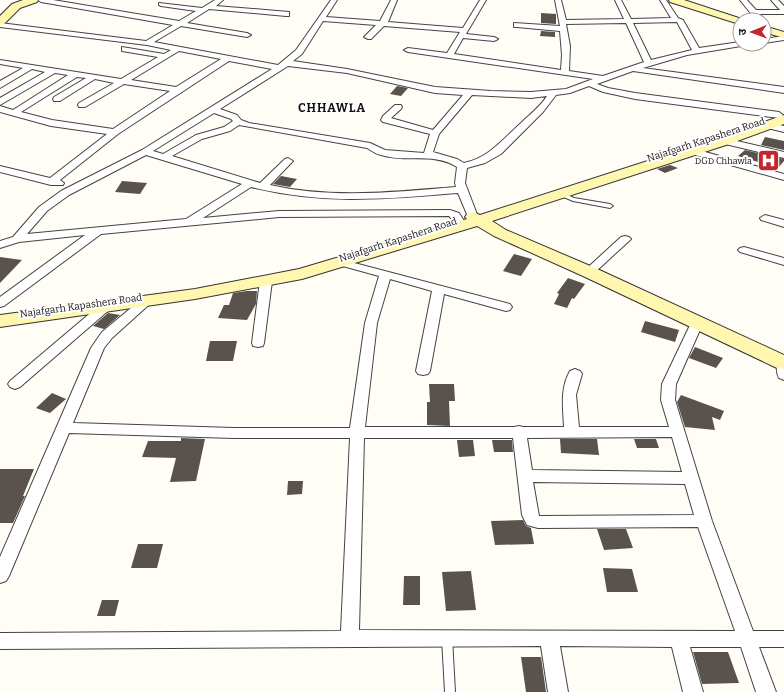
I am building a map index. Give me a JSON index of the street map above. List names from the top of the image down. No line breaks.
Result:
{"streets":{"main road":["Najafgarh Kapashera Road"]},"districts":["CHHAWLA"],"places":{"hospital":["DGD Chhawla"]},"north":"left"}
